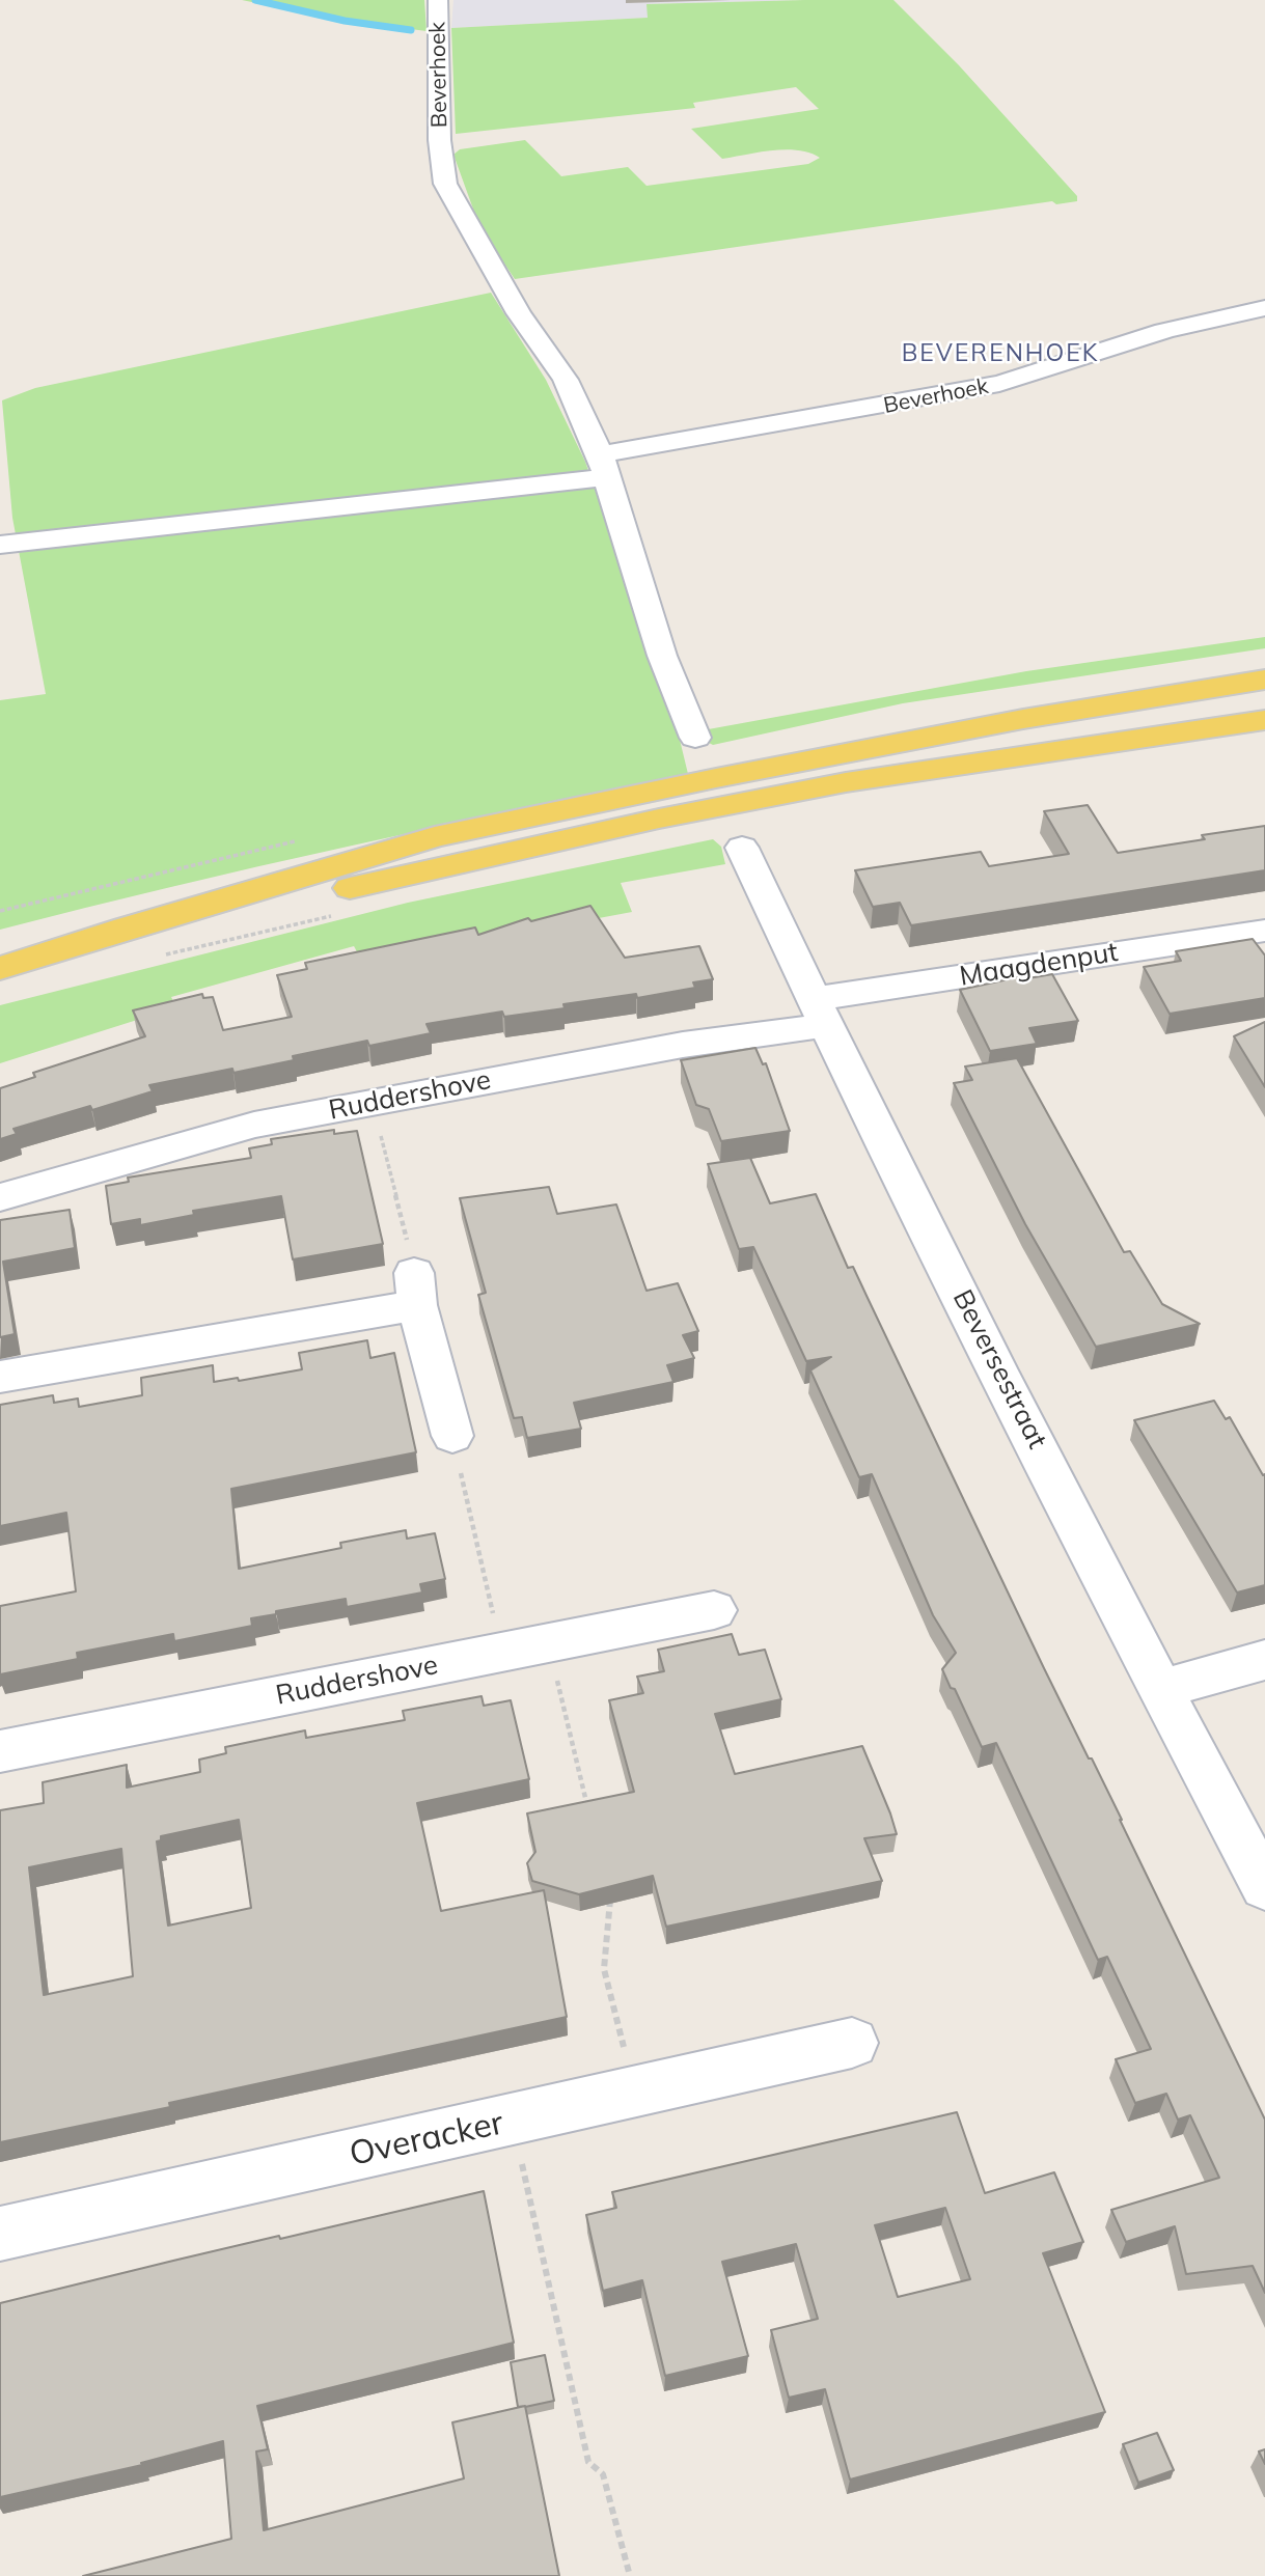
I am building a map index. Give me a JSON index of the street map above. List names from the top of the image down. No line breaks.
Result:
{"streets":{"street":["Beverhoek","Maagdenput","Ruddershove","Beversestraat","Overacker"]},"crossings":[["Maagdenput","Ruddershove"],["Maagdenput","Beversestraat"],["Ruddershove","Beversestraat"]],"districts":["BEVERENHOEK"]}
